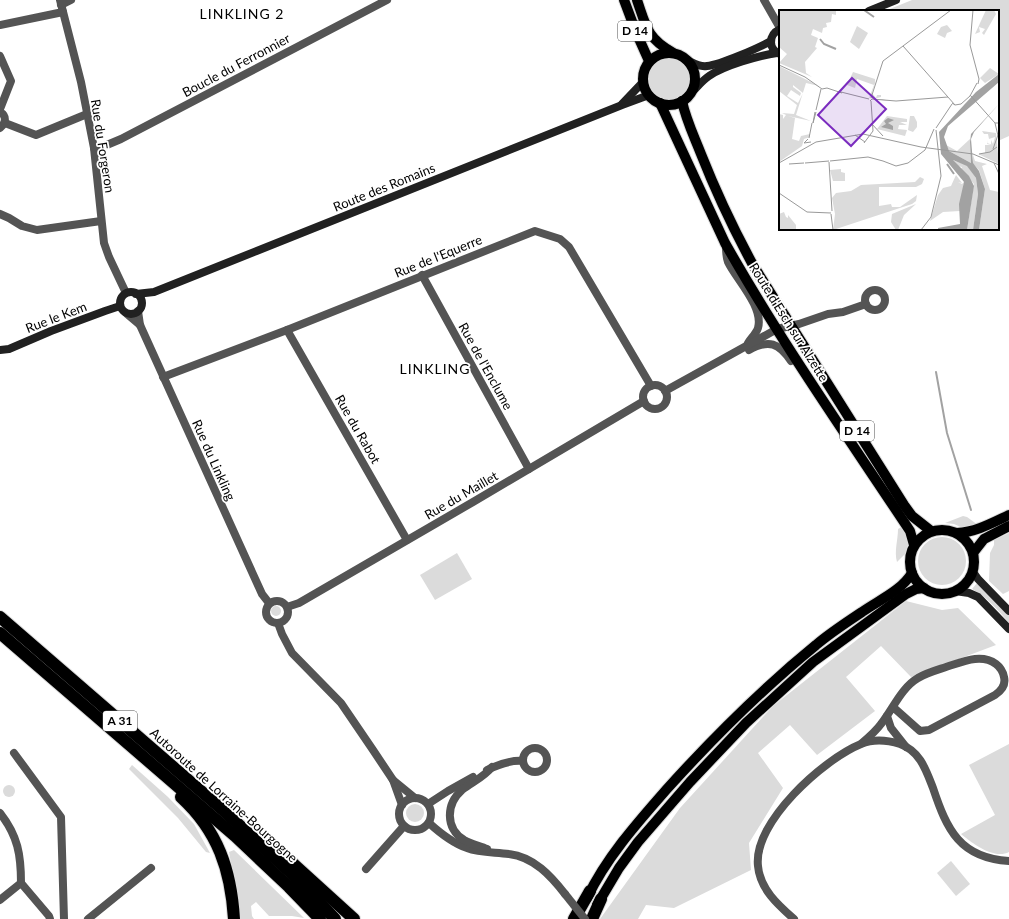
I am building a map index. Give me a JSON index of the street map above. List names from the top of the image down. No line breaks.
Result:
{"streets":{"highway":["A 31","Autoroute de Lorraine-Bourgogne"],"main road":["D 14","Route d'Esch sur Alzette"],"street":["Boucle du Ferronnier","Rue du Forgeron","Route des Romains","Rue de l'Equerre","Rue le Kem","Rue de l'Enclume","Rue du Rabot","Rue du Linkling","Rue du Maillet"]},"crossings":[["D 14","Route des Romains"],["D 14","Route d'Esch sur Alzette"],["Boucle du Ferronnier","Rue du Forgeron"],["Rue du Forgeron","Route des Romains"],["Rue du Forgeron","Rue le Kem"],["Rue du Forgeron","Rue du Linkling"],["Route des Romains","Rue le Kem"],["Route des Romains","Route d'Esch sur Alzette"],["Route des Romains","Rue du Linkling"],["Rue de l'Equerre","Rue de l'Enclume"],["Rue de l'Equerre","Rue du Rabot"],["Rue de l'Equerre","Rue du Linkling"],["Rue de l'Equerre","Rue du Maillet"],["Rue le Kem","Rue du Linkling"],["Rue de l'Enclume","Rue du Maillet"],["Rue du Rabot","Rue du Maillet"],["Rue du Linkling","Rue du Maillet"]],"districts":["LINKLING 2","LINKLING"]}
